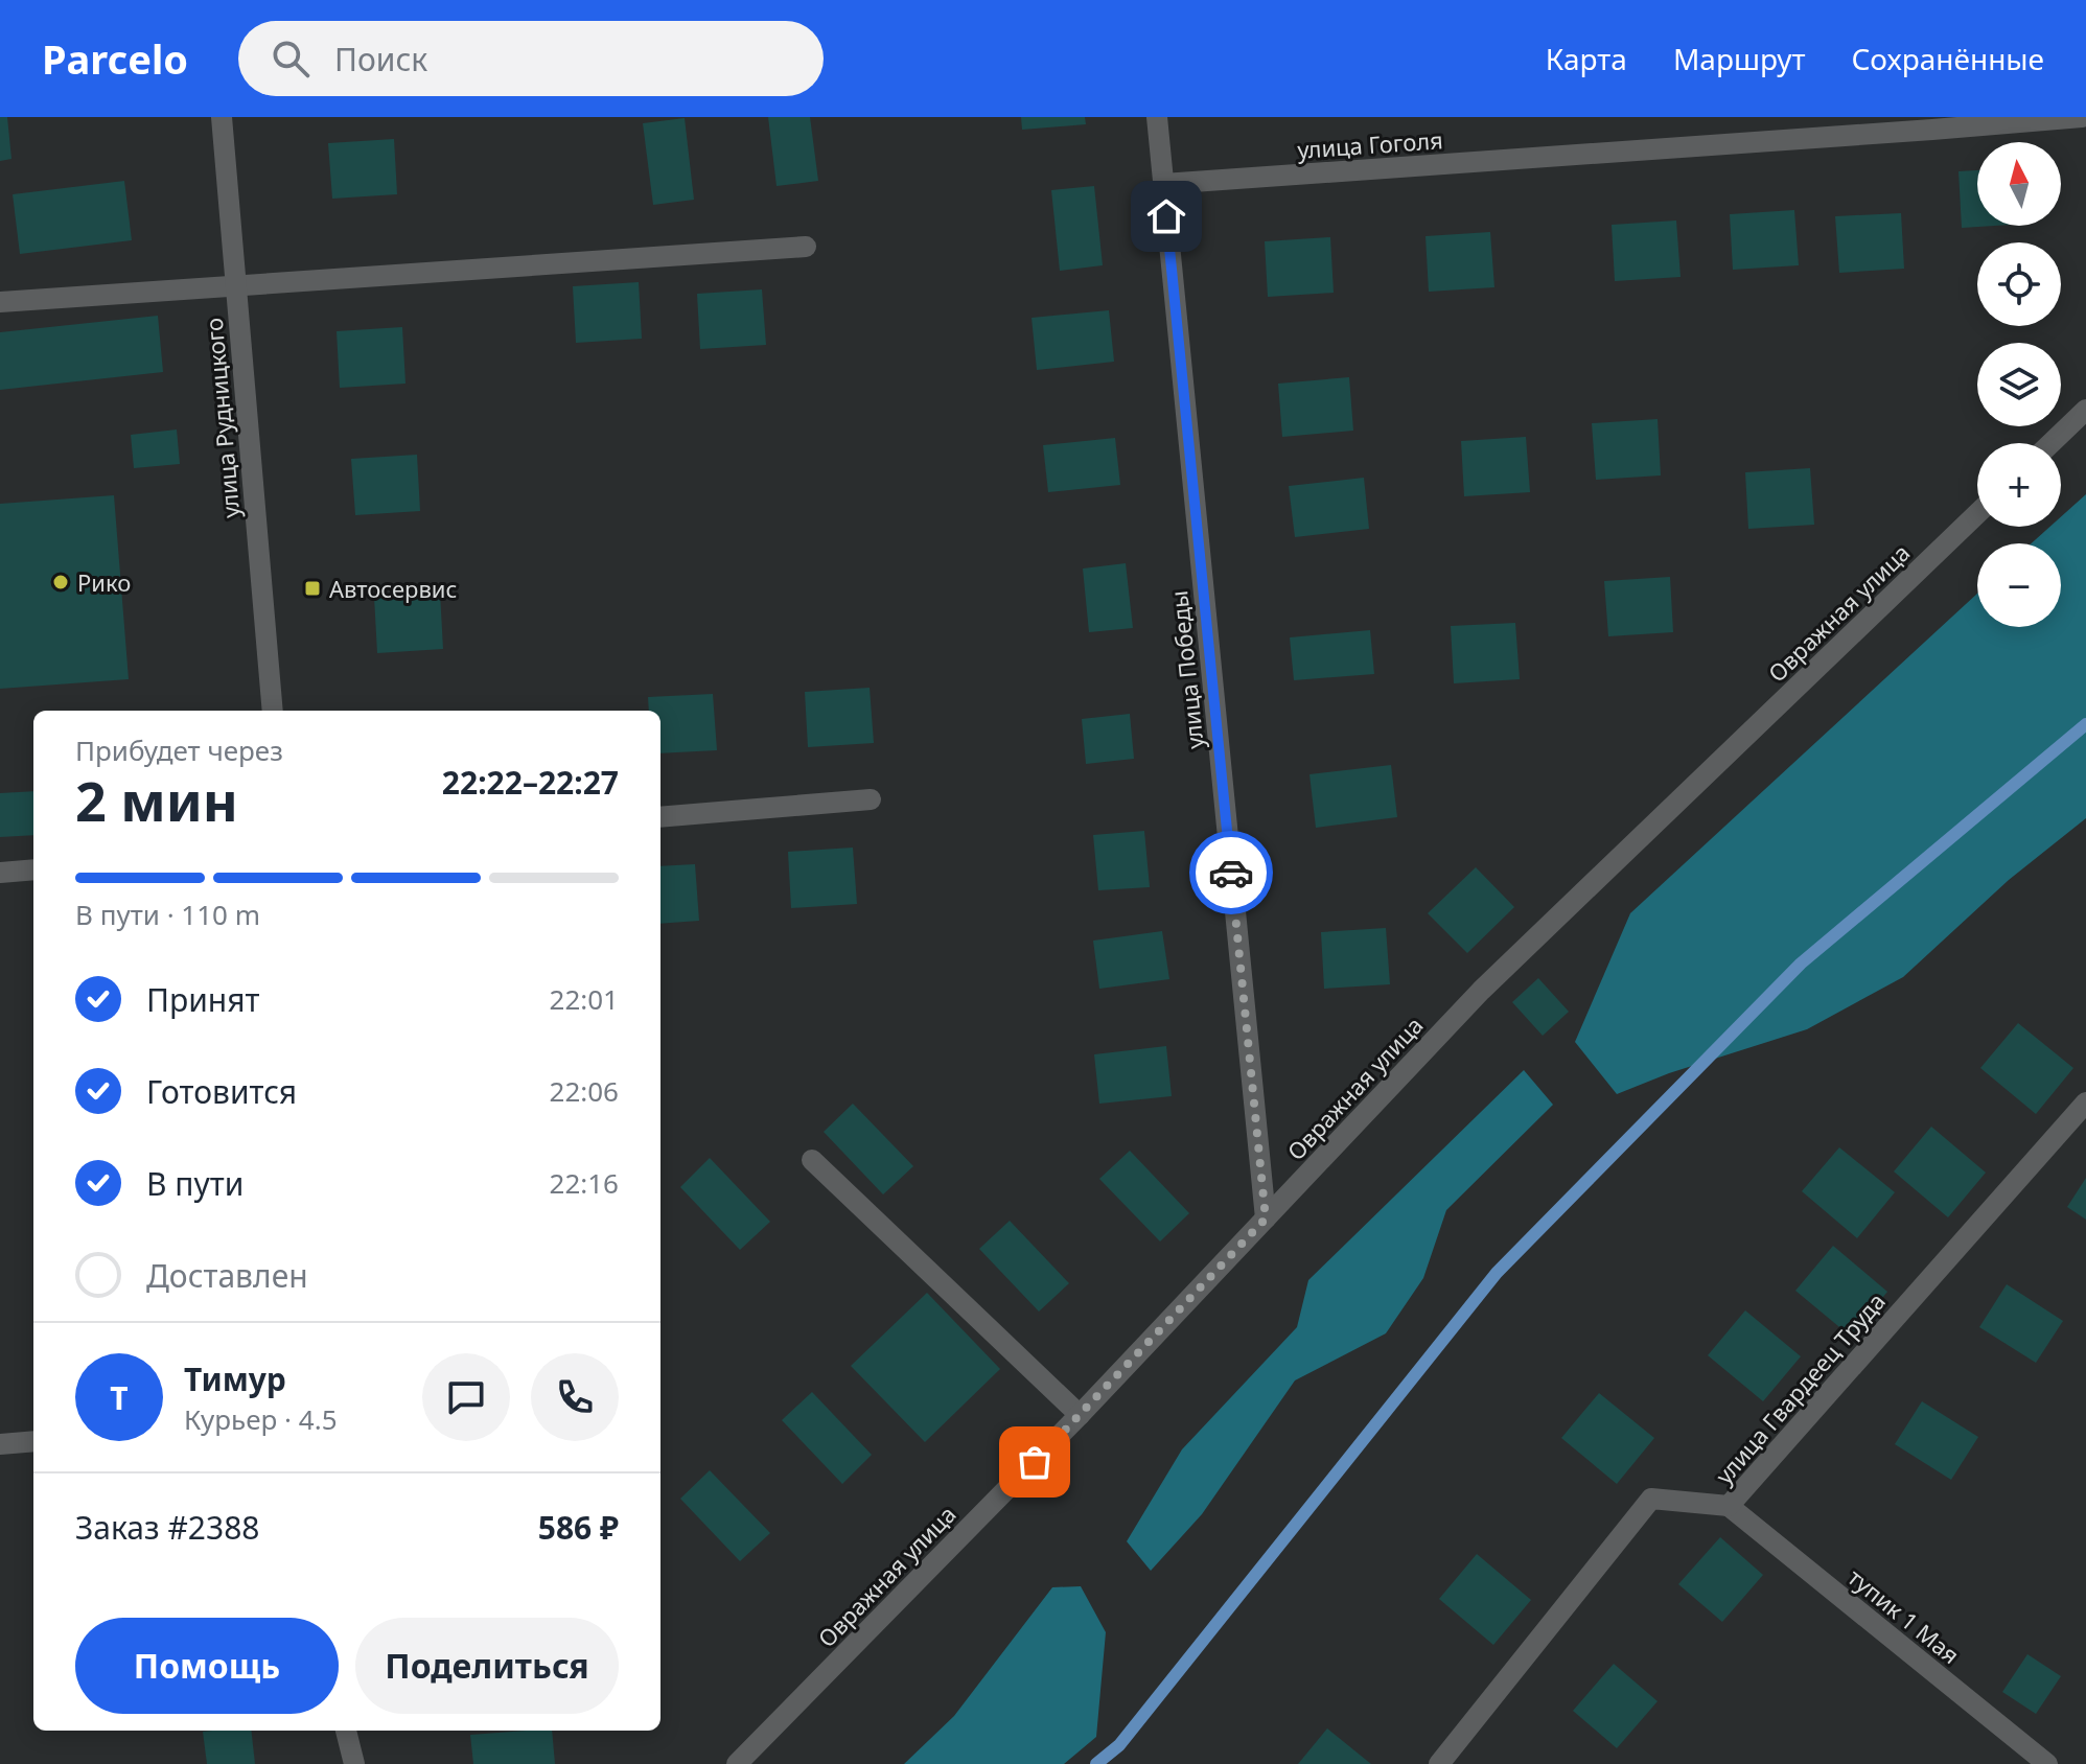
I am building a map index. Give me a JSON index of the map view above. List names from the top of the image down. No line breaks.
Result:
{"streets":{"street":["улица Гоголя","улица Рудницкого","Овражная улица","улица Победы","улица Гвардеец Труда","тупик 1 Мая"]},"crossings":[["улица Гоголя","улица Победы"],["Овражная улица","улица Победы"],["улица Гвардеец Труда","тупик 1 Мая"]],"places":{"other":["Рико"],"transit":["Автосервис"]},"north":"top","page":{"header":"Parcelo","search":"Поиск","nav":["Карта","Маршрут","Сохранённые"],"map_buttons":["+","−"],"heading":["2 мин","Прибудет через","22:22–22:27"],"panel":["Тимур","Курьер · 4.5","Заказ #2388","586 ₽"],"bar":"В пути · 110 m","list":[["Принят","22:01"],["Готовится","22:06"],["В пути","22:16"],"Доставлен"],"round":"Т","buttons":["Помощь","Поделиться"]}}
